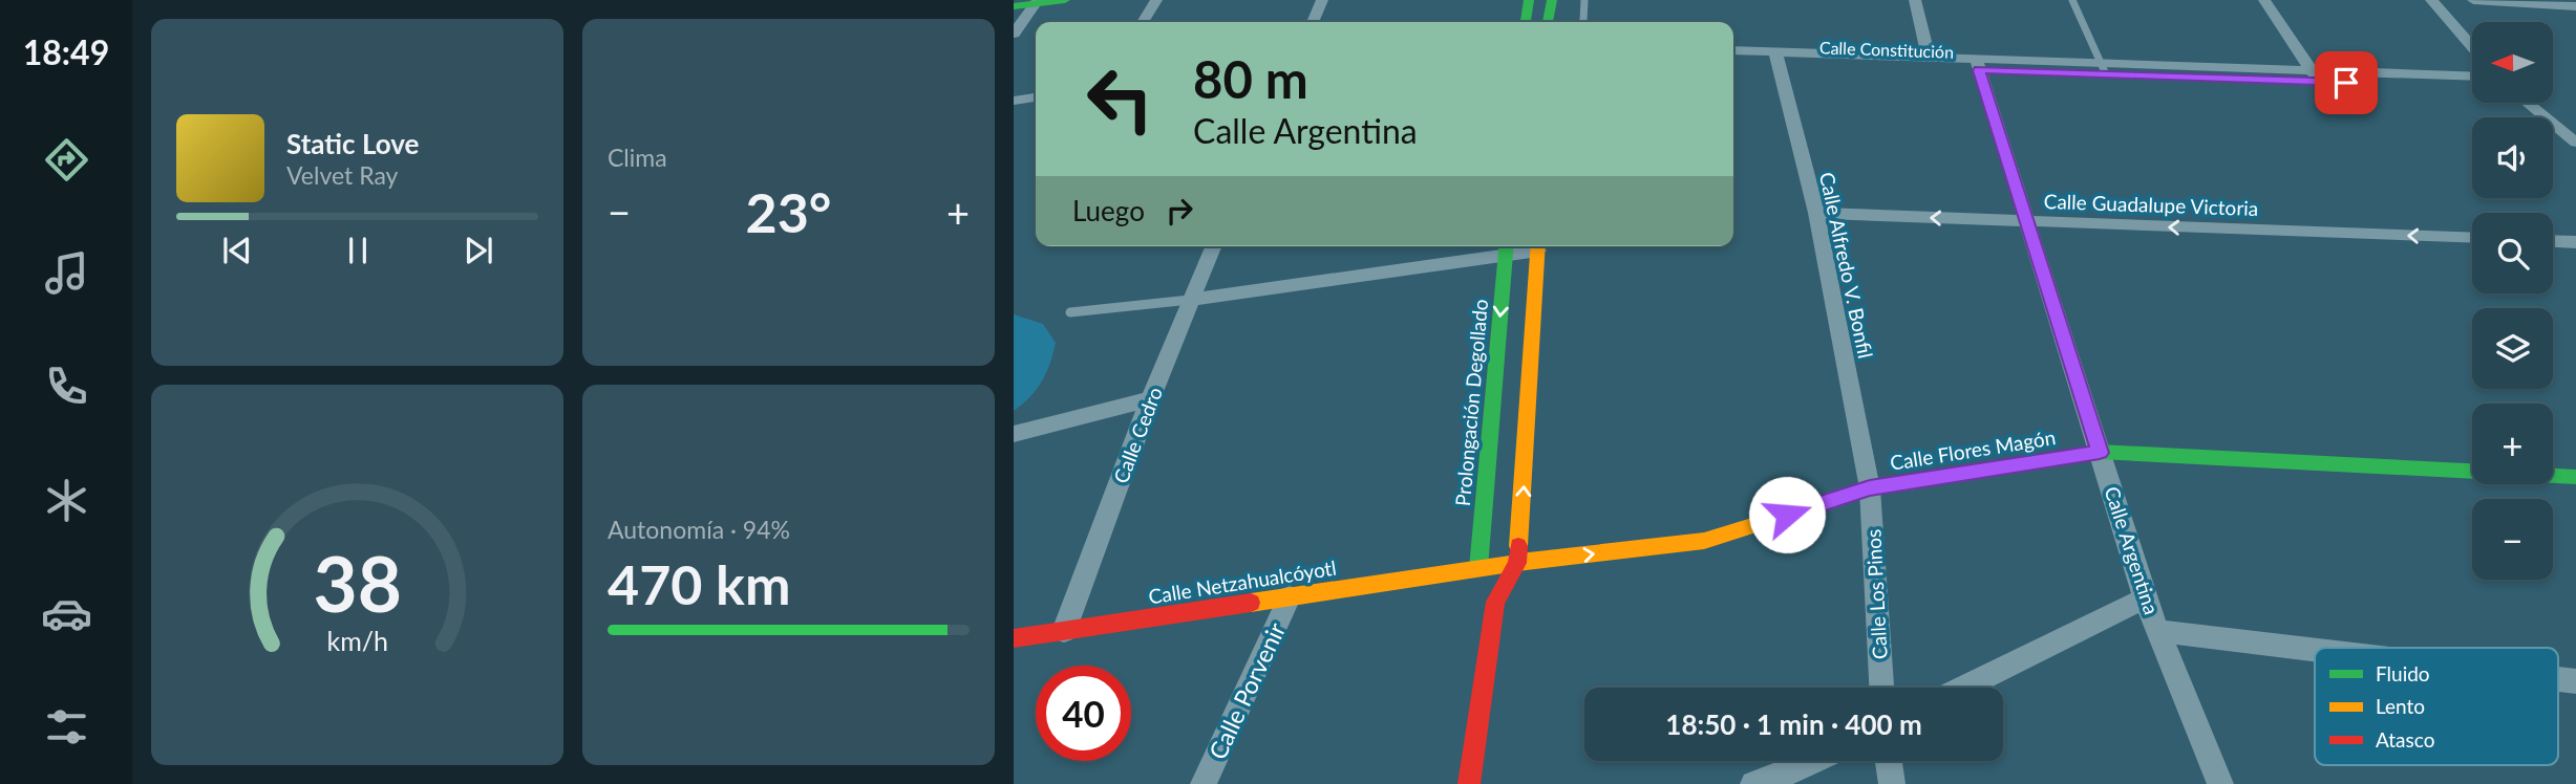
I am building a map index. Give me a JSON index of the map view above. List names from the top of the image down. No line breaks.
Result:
{"streets":{"street":["Calle Constitución","Calle Guadalupe Victoria","Calle Alfredo V. Bonfil","Prolongación Degollado","Calle Cedro","Calle Flores Magón","Calle Argentina","Calle Netzahualcóyotl","Calle Los Pinos","Calle Porvenir"]},"crossings":[["Calle Constitución","Calle Alfredo V. Bonfil"],["Calle Constitución","Calle Argentina"],["Calle Guadalupe Victoria","Calle Alfredo V. Bonfil"],["Calle Guadalupe Victoria","Calle Argentina"],["Calle Alfredo V. Bonfil","Calle Flores Magón"],["Calle Alfredo V. Bonfil","Calle Los Pinos"],["Prolongación Degollado","Calle Flores Magón"],["Prolongación Degollado","Calle Netzahualcóyotl"],["Calle Cedro","Calle Netzahualcóyotl"],["Calle Flores Magón","Calle Argentina"],["Calle Flores Magón","Calle Netzahualcóyotl"],["Calle Flores Magón","Calle Los Pinos"],["Calle Netzahualcóyotl","Calle Porvenir"]],"one_way":["Calle Guadalupe Victoria"],"legend":["Fluido","Lento","Atasco"],"north":"left","page":{"tabs":"18:49","tile":["Clima",["Autonomía · 94%","470 km"]],"map_buttons":["+","−"],"turn":["80 m","Calle Argentina"],"song":["Static Love","Velvet Ray"],"then":"Luego","heat":["−","23°","+"],"limit":"40","trip":"18:50 · 1 min · 400 m","gauge":["38","km/h"]}}
